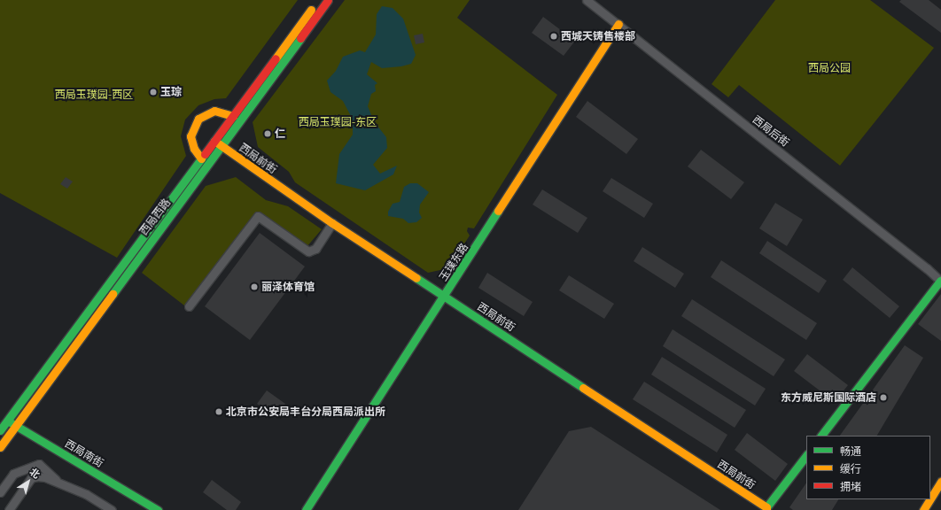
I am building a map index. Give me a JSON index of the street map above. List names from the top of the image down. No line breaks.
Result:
{"streets":{"street":["西局后街","西局前街","西局西路","玉璞东路","西局南街"]},"crossings":[["西局后街","玉璞东路"],["西局前街","西局西路"],["西局前街","玉璞东路"],["西局西路","西局南街"]],"parks":["西局公园","西局玉璞园-西区","西局玉璞园-东区"],"places":["西城天铸售楼部","玉琮","仁","丽泽体育馆","东方威尼斯国际酒店","北京市公安局丰台分局西局派出所"],"legend":["畅通","缓行","拥堵"],"north":"top right"}
